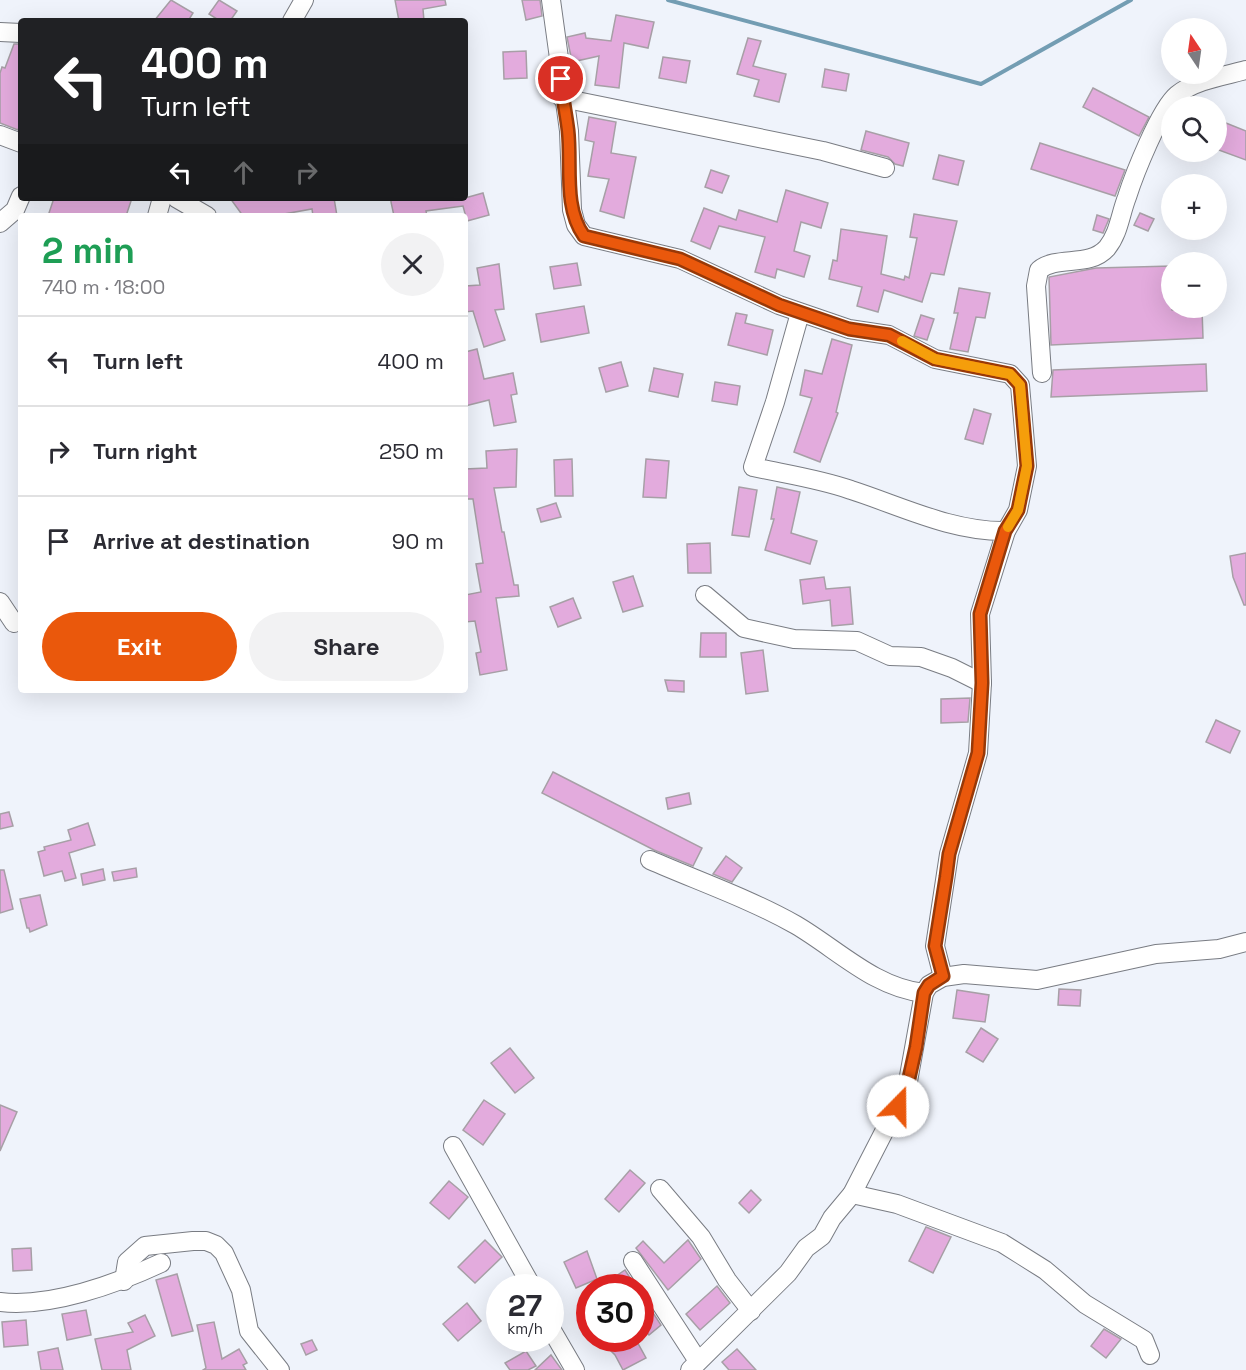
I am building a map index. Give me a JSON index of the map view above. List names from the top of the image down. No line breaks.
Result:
{"north":"top","page":{"map_buttons":["+","−"],"turn":["400 m","Turn left"],"heading":["2 min","740 m · 18:00"],"list":[{"name":"Turn left","value":"400 m"},{"name":"Turn right","value":"250 m"},{"name":"Arrive at destination","value":"90 m"}],"buttons":["Exit","Share"],"speed":"27 km/h","limit":"30"}}
